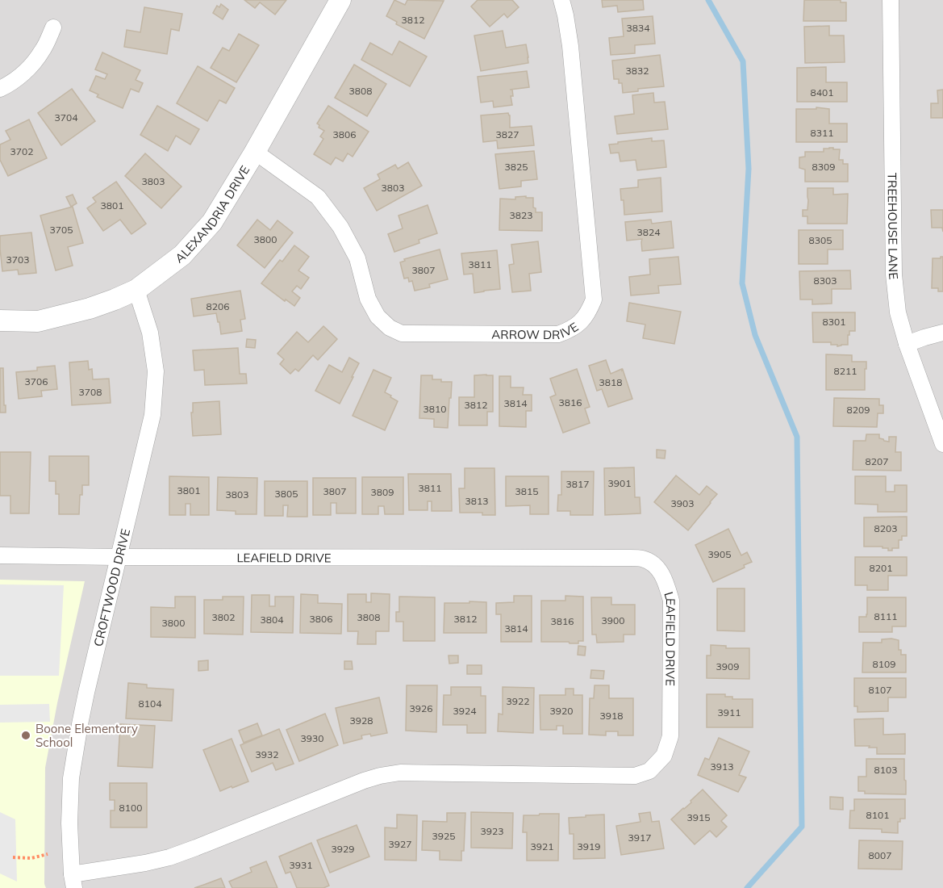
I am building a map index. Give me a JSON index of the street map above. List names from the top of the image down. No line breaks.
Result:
{"streets":{"street":["ALEXANDRIA DRIVE","TREEHOUSE LANE","ARROW DRIVE","LEAFIELD DRIVE","CROFTWOOD DRIVE"]},"crossings":[["ALEXANDRIA DRIVE","ARROW DRIVE"],["ALEXANDRIA DRIVE","CROFTWOOD DRIVE"],["LEAFIELD DRIVE","CROFTWOOD DRIVE"]],"places":["Boone Elementary School"],"house_numbers":["3812","3834","3832","3808","8401","3704","8311","3806","3827","3702","3825","8309","3803","3803","3801","3823","3705","3824","3800","8305","3703","3811","3807","8303","8206","8301","8211","3706","3818","3708","3816","3814","3812","3810","8209","8207","3901","3817","3811","3801","3807","3815","3809","3805","3803","3813","3903","8203","3905","8201","8111","3802","3808","3806","3812","3804","3900","3816","3800","3814","8109","3909","8107","3922","8104","3926","3924","3920","3911","3918","3928","3930","3932","3913","8103","8100","8101","3915","3923","3925","3917","3927","3921","3919","3929","8007","3931"]}
